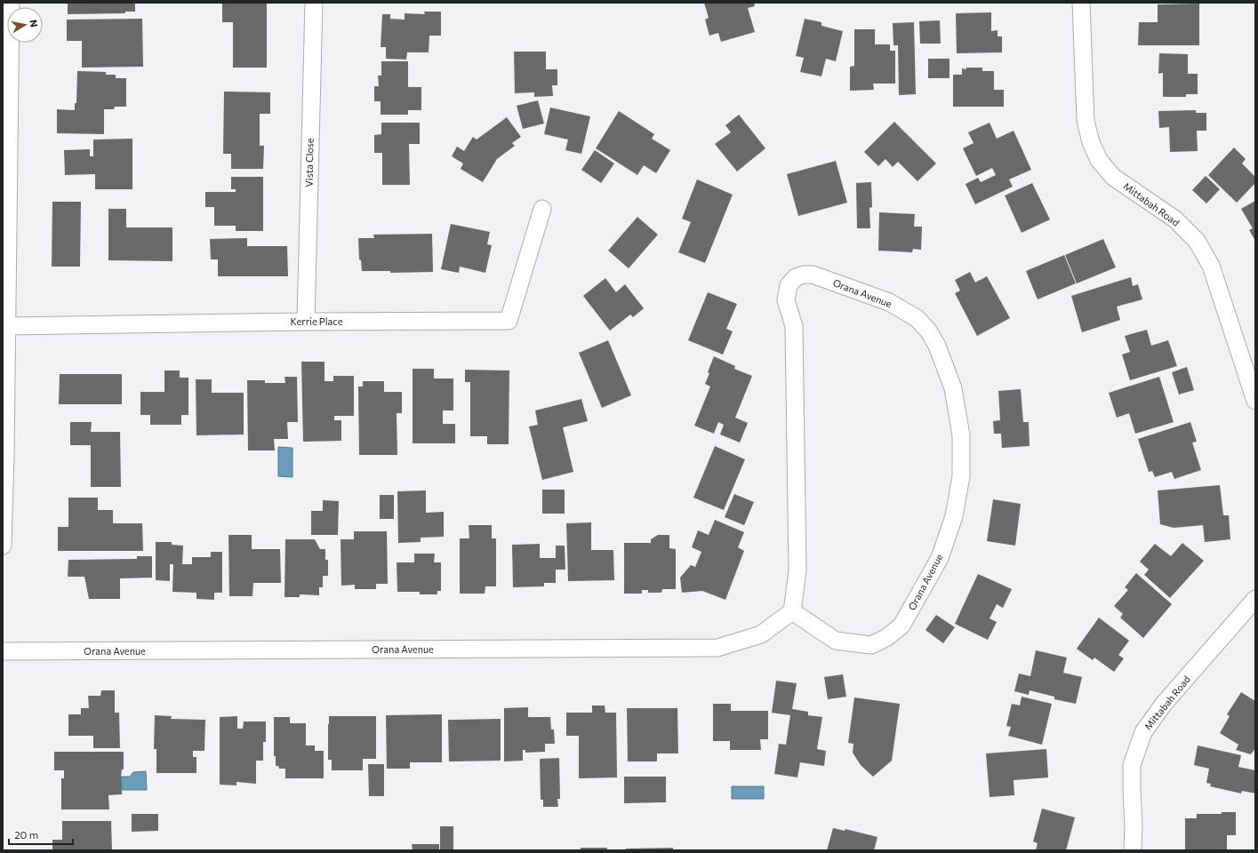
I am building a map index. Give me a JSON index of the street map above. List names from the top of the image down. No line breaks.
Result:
{"streets":{"street":["Vista Close","Mittabah Road","Orana Avenue","Kerrie Place"]},"crossings":[["Vista Close","Kerrie Place"]],"scale_bar":"20 m","north":"right"}
